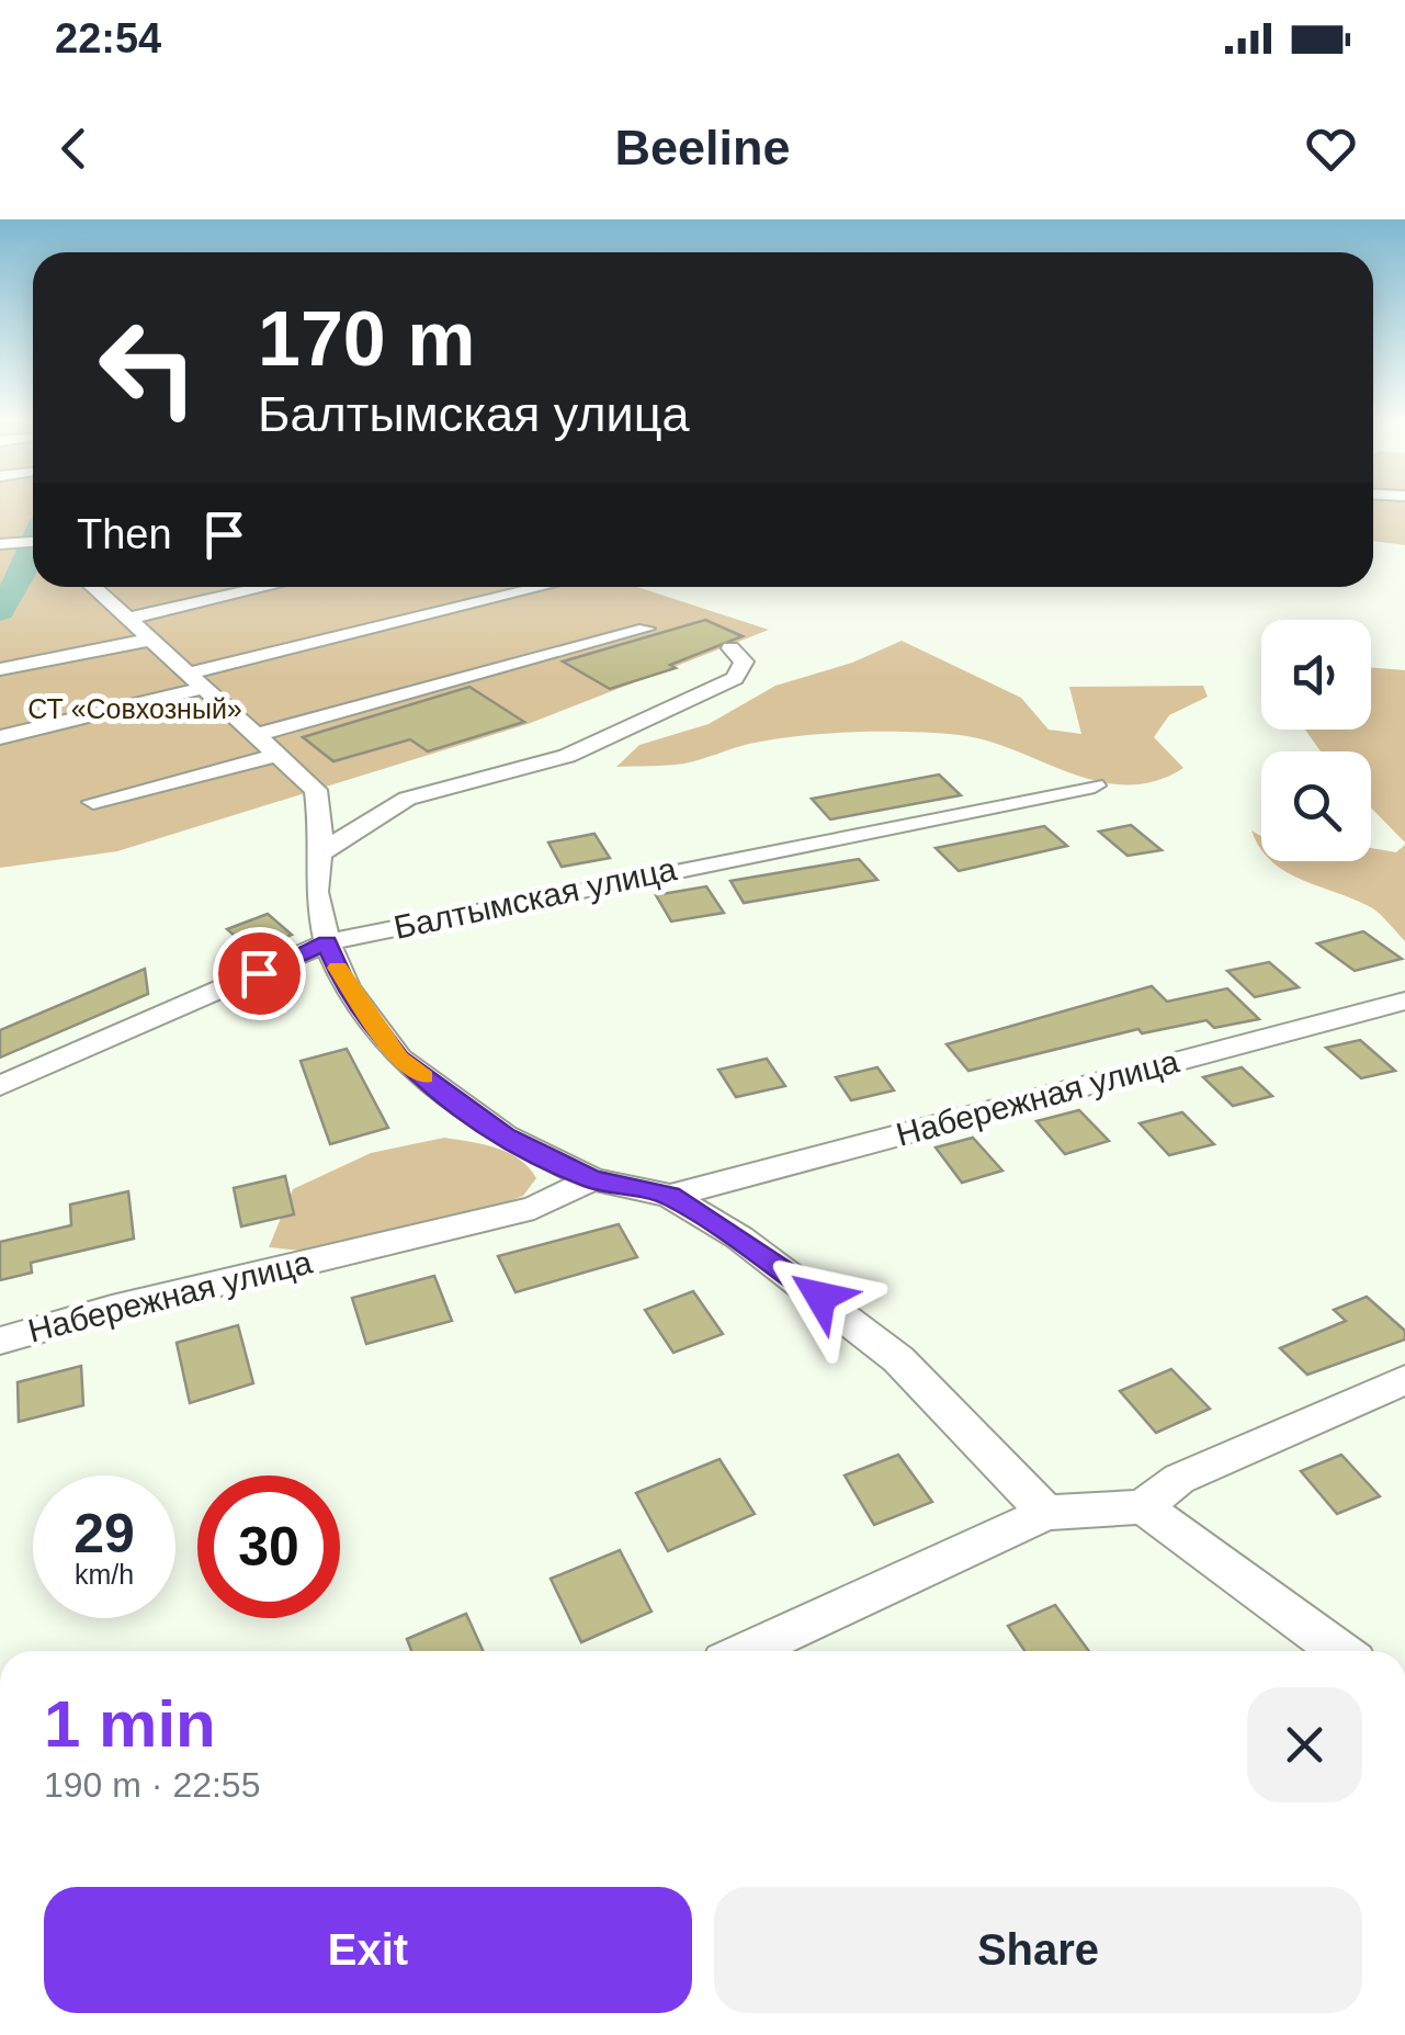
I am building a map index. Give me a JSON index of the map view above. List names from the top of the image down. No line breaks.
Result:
{"streets":{"street":["Балтымская улица","Набережная улица"]},"parks":["СТ «Совхозный»"],"page":{"status":"22:54","header":"Beeline","turn":["170 m","Балтымская улица"],"then":"Then","speed":"29 km/h","limit":"30","heading":["1 min","190 m · 22:55"],"buttons":["Exit","Share"]}}
